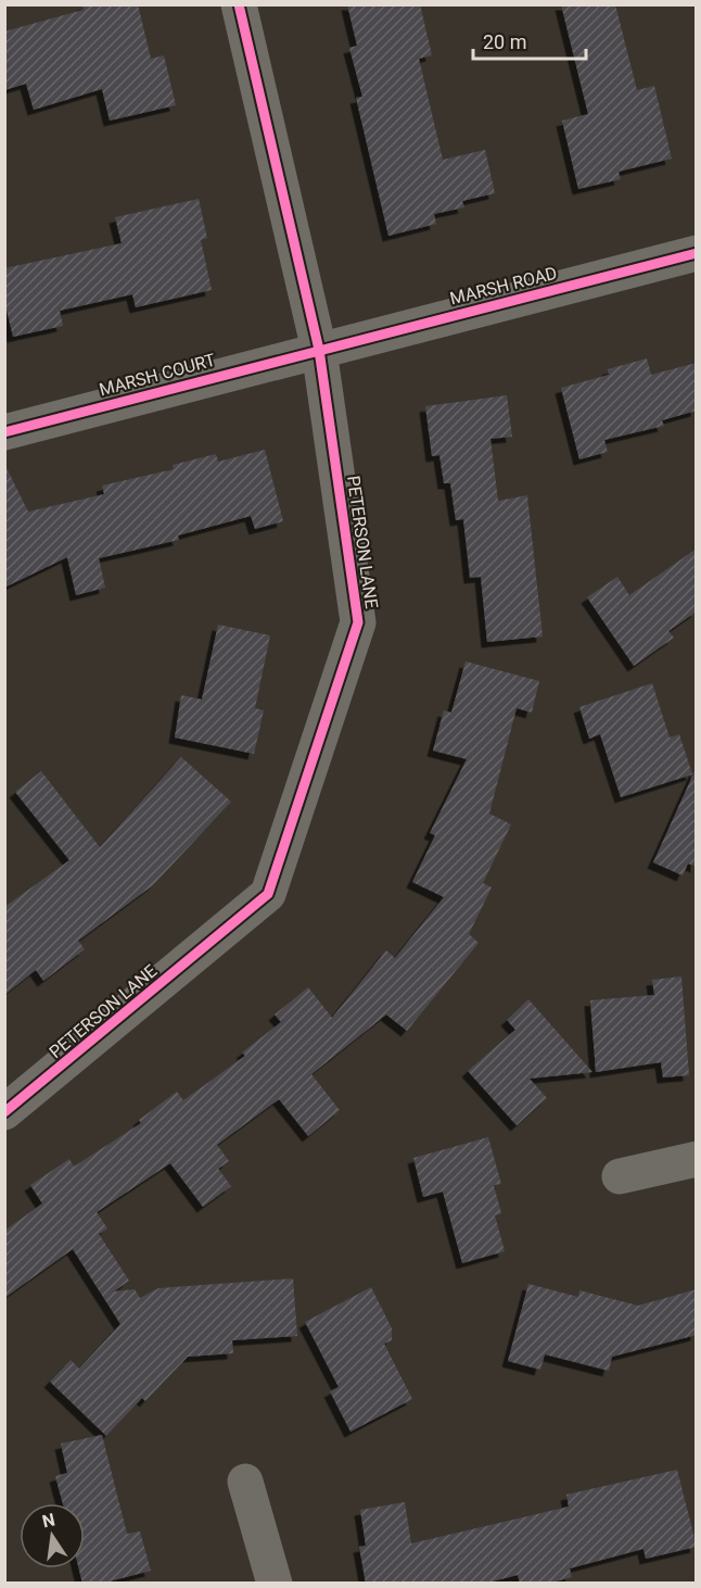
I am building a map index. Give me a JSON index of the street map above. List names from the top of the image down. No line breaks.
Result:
{"streets":{"street":["MARSH ROAD","MARSH COURT","PETERSON LANE"]},"crossings":[["MARSH ROAD","MARSH COURT"],["MARSH ROAD","PETERSON LANE"],["MARSH COURT","PETERSON LANE"]],"scale_bar":"20 m","north":"top"}
